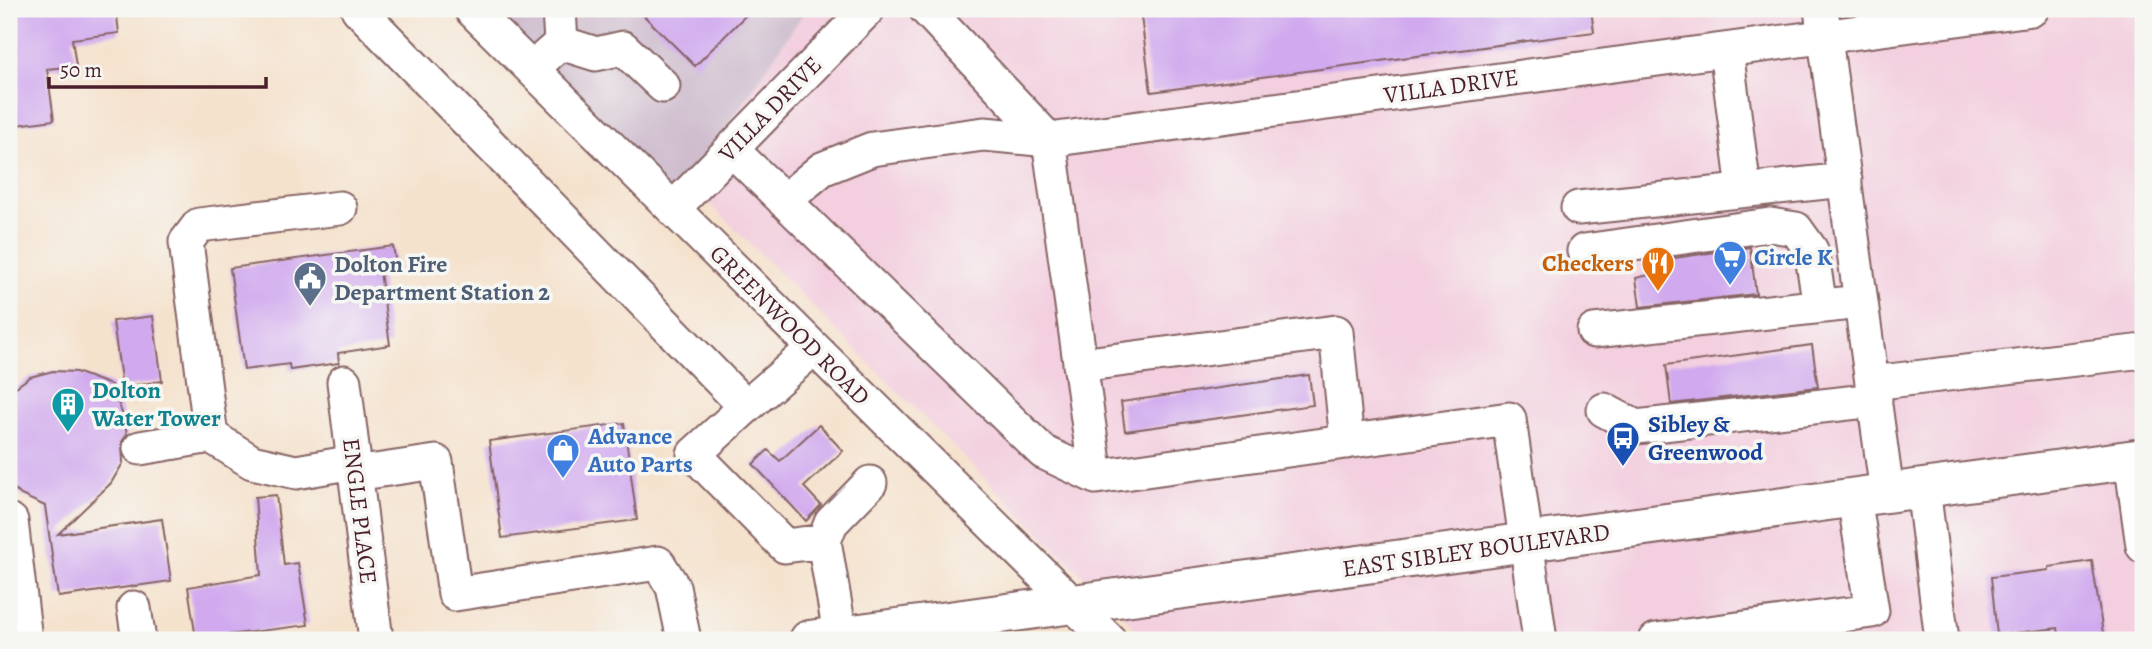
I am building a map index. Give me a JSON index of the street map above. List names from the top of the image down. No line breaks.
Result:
{"streets":{"main road":["EAST SIBLEY BOULEVARD"],"street":["VILLA DRIVE","GREENWOOD ROAD","ENGLE PLACE"]},"crossings":[["VILLA DRIVE","GREENWOOD ROAD"],["GREENWOOD ROAD","EAST SIBLEY BOULEVARD"]],"places":{"supermarket":["Circle K"],"restaurant":["Checkers"],"public building":["Dolton Fire Department Station 2"],"building":["Dolton Water Tower"],"bus stop":["Sibley & Greenwood"],"shop":["Advance Auto Parts"]},"scale_bar":"50 m"}
